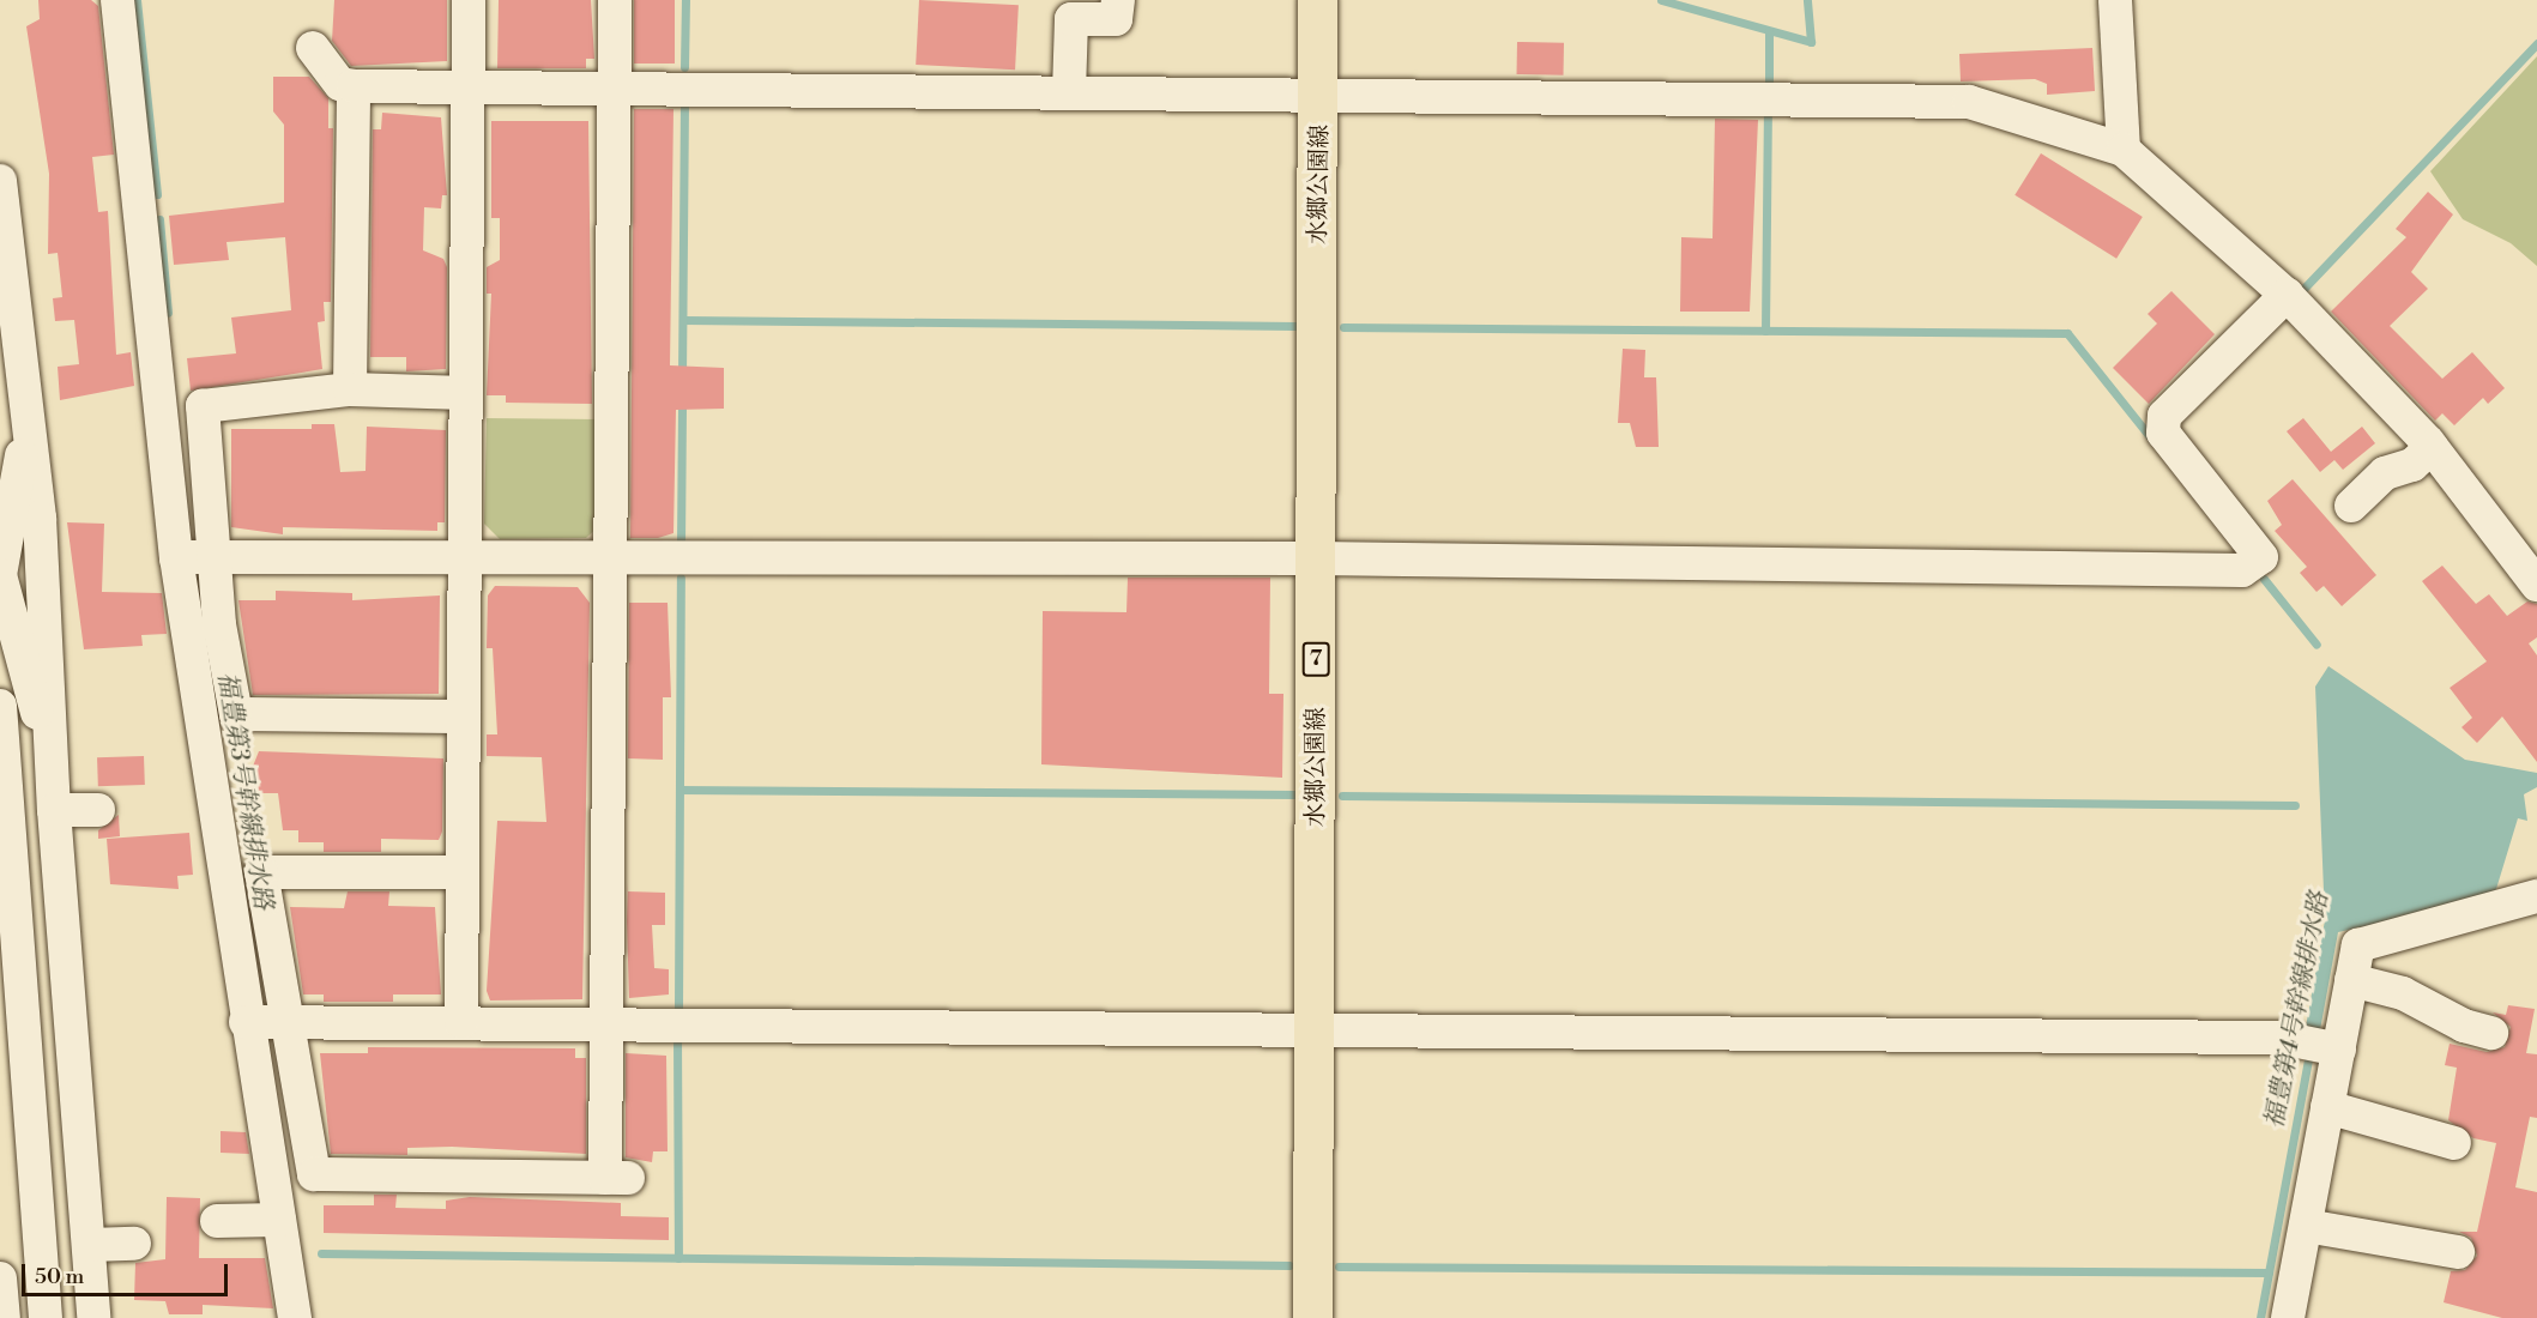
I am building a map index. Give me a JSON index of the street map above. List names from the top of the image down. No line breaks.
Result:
{"streets":{"main road":["水郷公園線","7"]},"water":["福豊第3号幹線排水路","福豊第4号幹線排水路"],"scale_bar":"50 m"}
